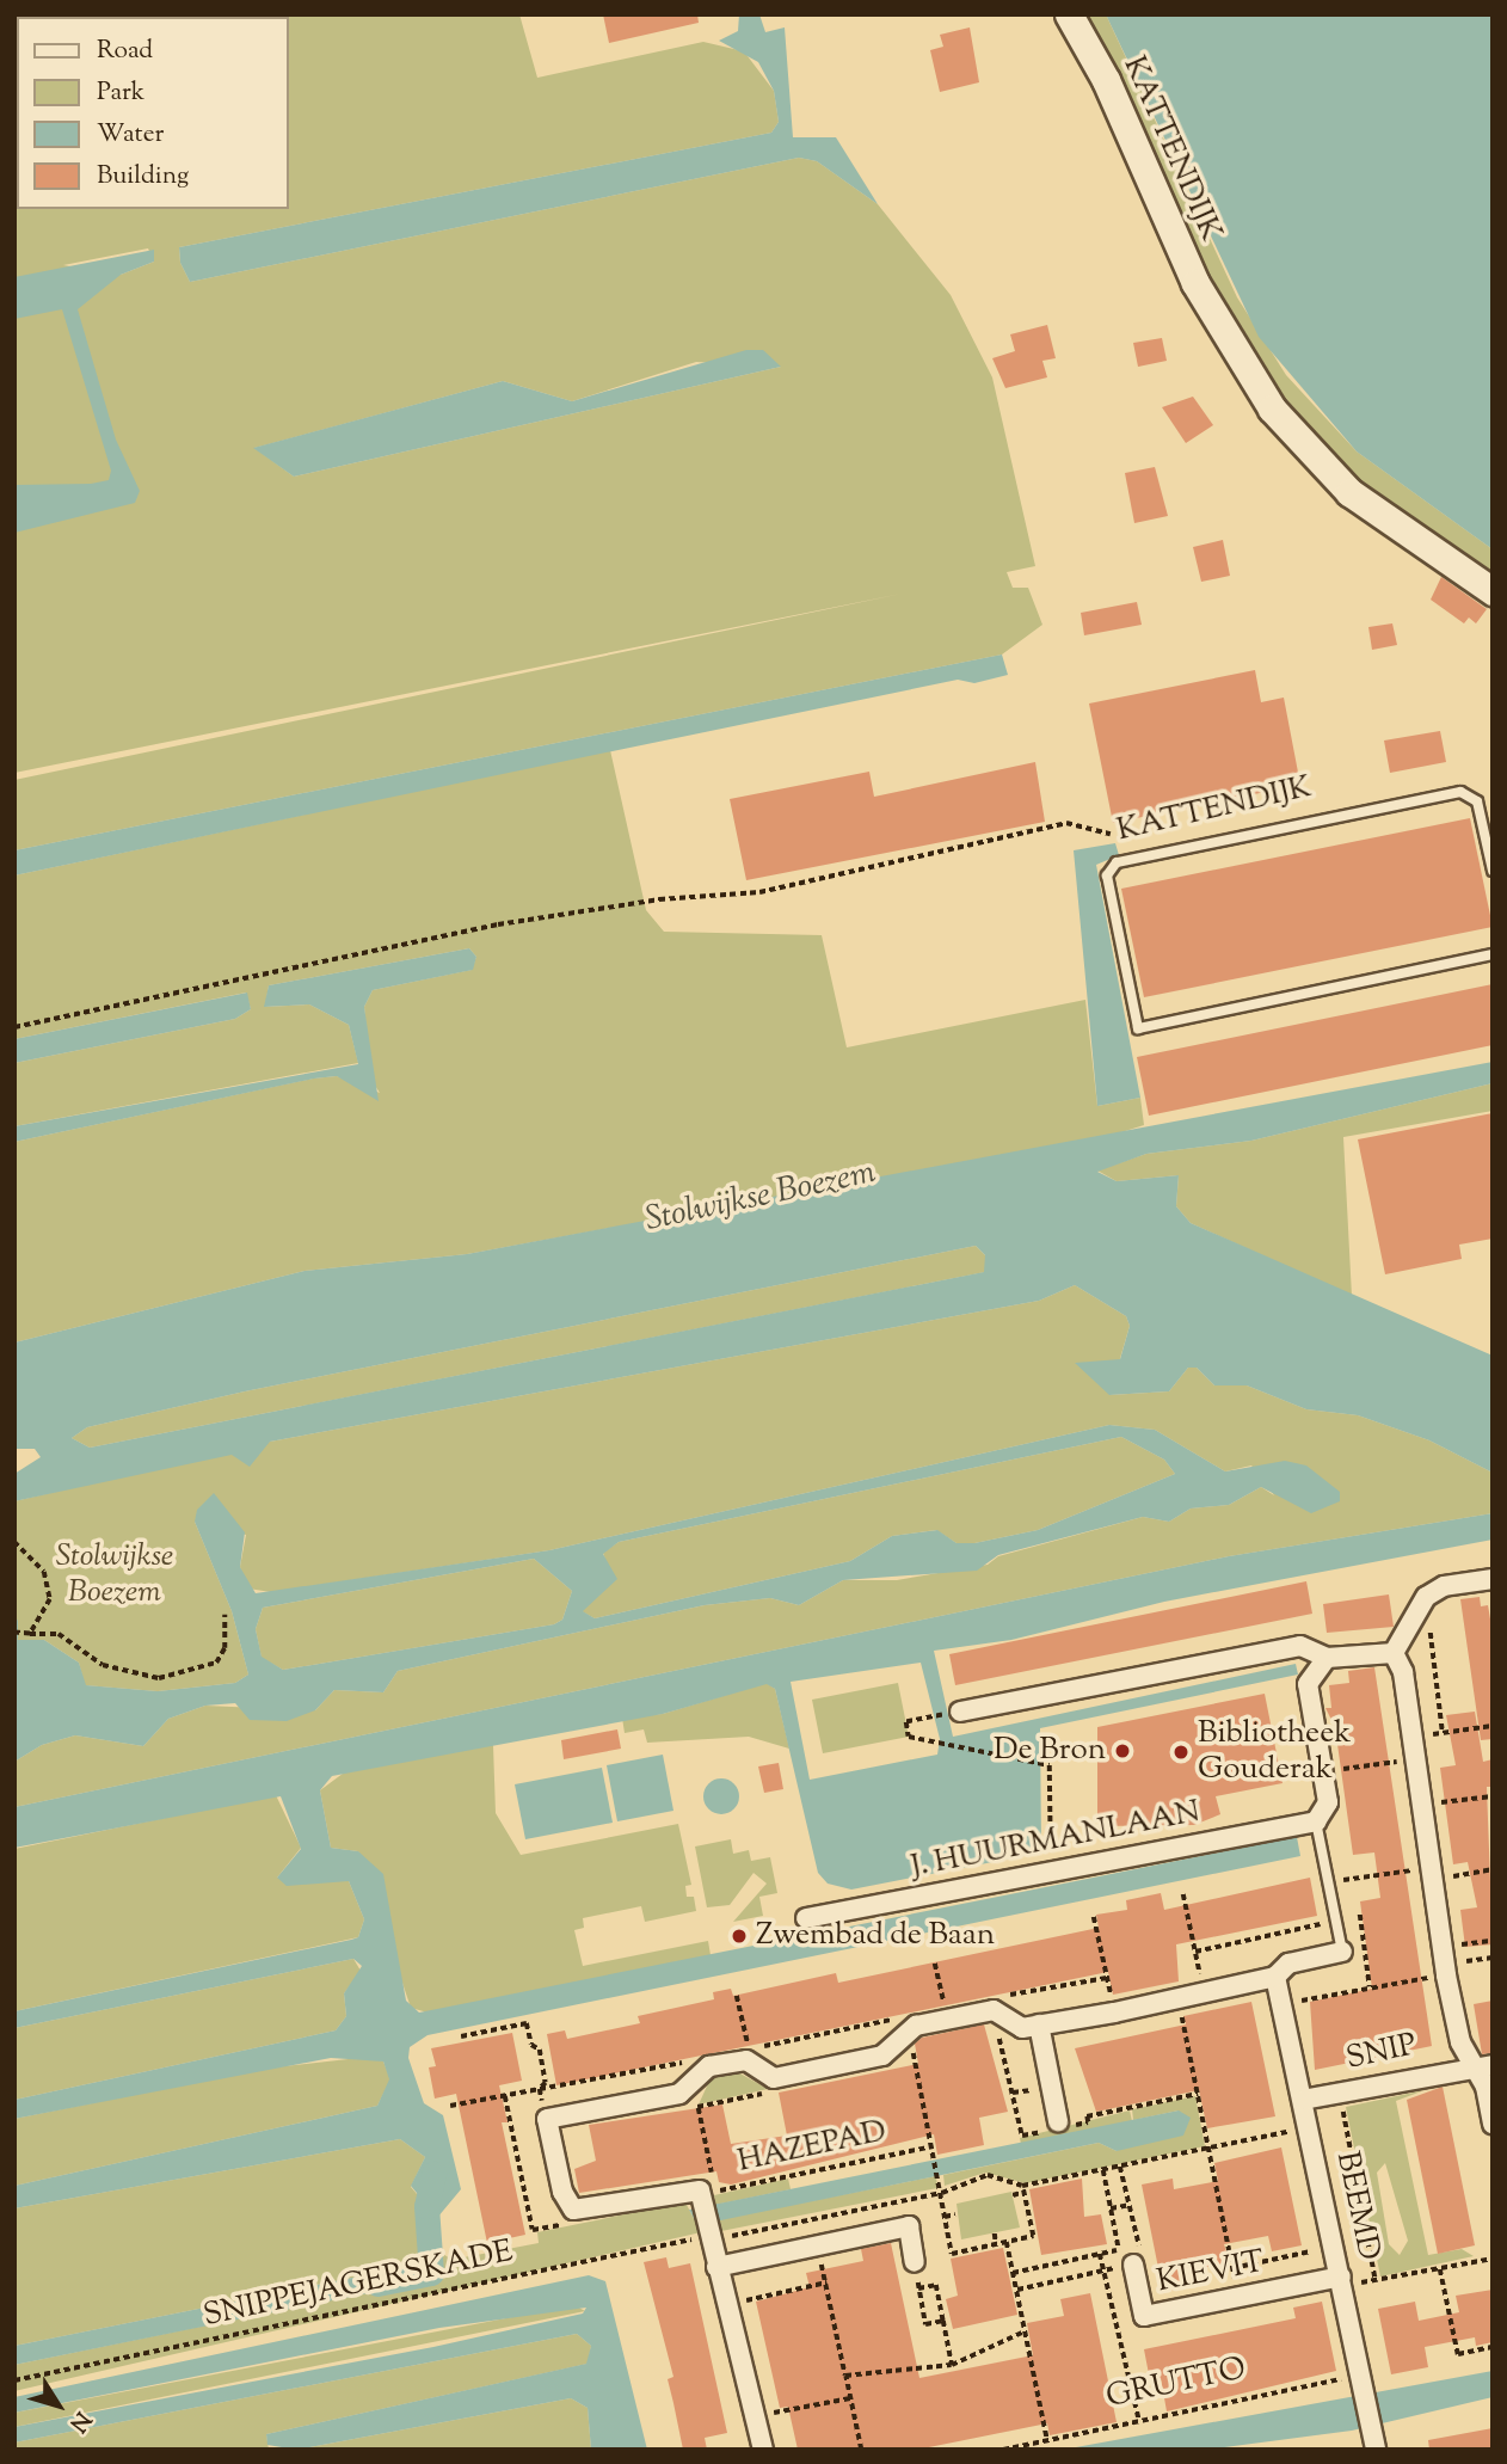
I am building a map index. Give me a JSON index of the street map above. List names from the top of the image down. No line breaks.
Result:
{"streets":{"street":["KATTENDIJK","J. HUURMANLAAN","SNIP","BEEMD","KIEVIT"],"path":["HAZEPAD","SNIPPEJAGERSKADE","GRUTTO"]},"crossings":[["SNIP","BEEMD"],["BEEMD","KIEVIT"],["BEEMD","GRUTTO"]],"water":["Stolwijkse Boezem"],"parks":["Stolwijkse Boezem"],"places":["De Bron","Bibliotheek Gouderak","Zwembad de Baan"],"legend":["Road","Park","Water","Building"],"north":"bottom right"}
